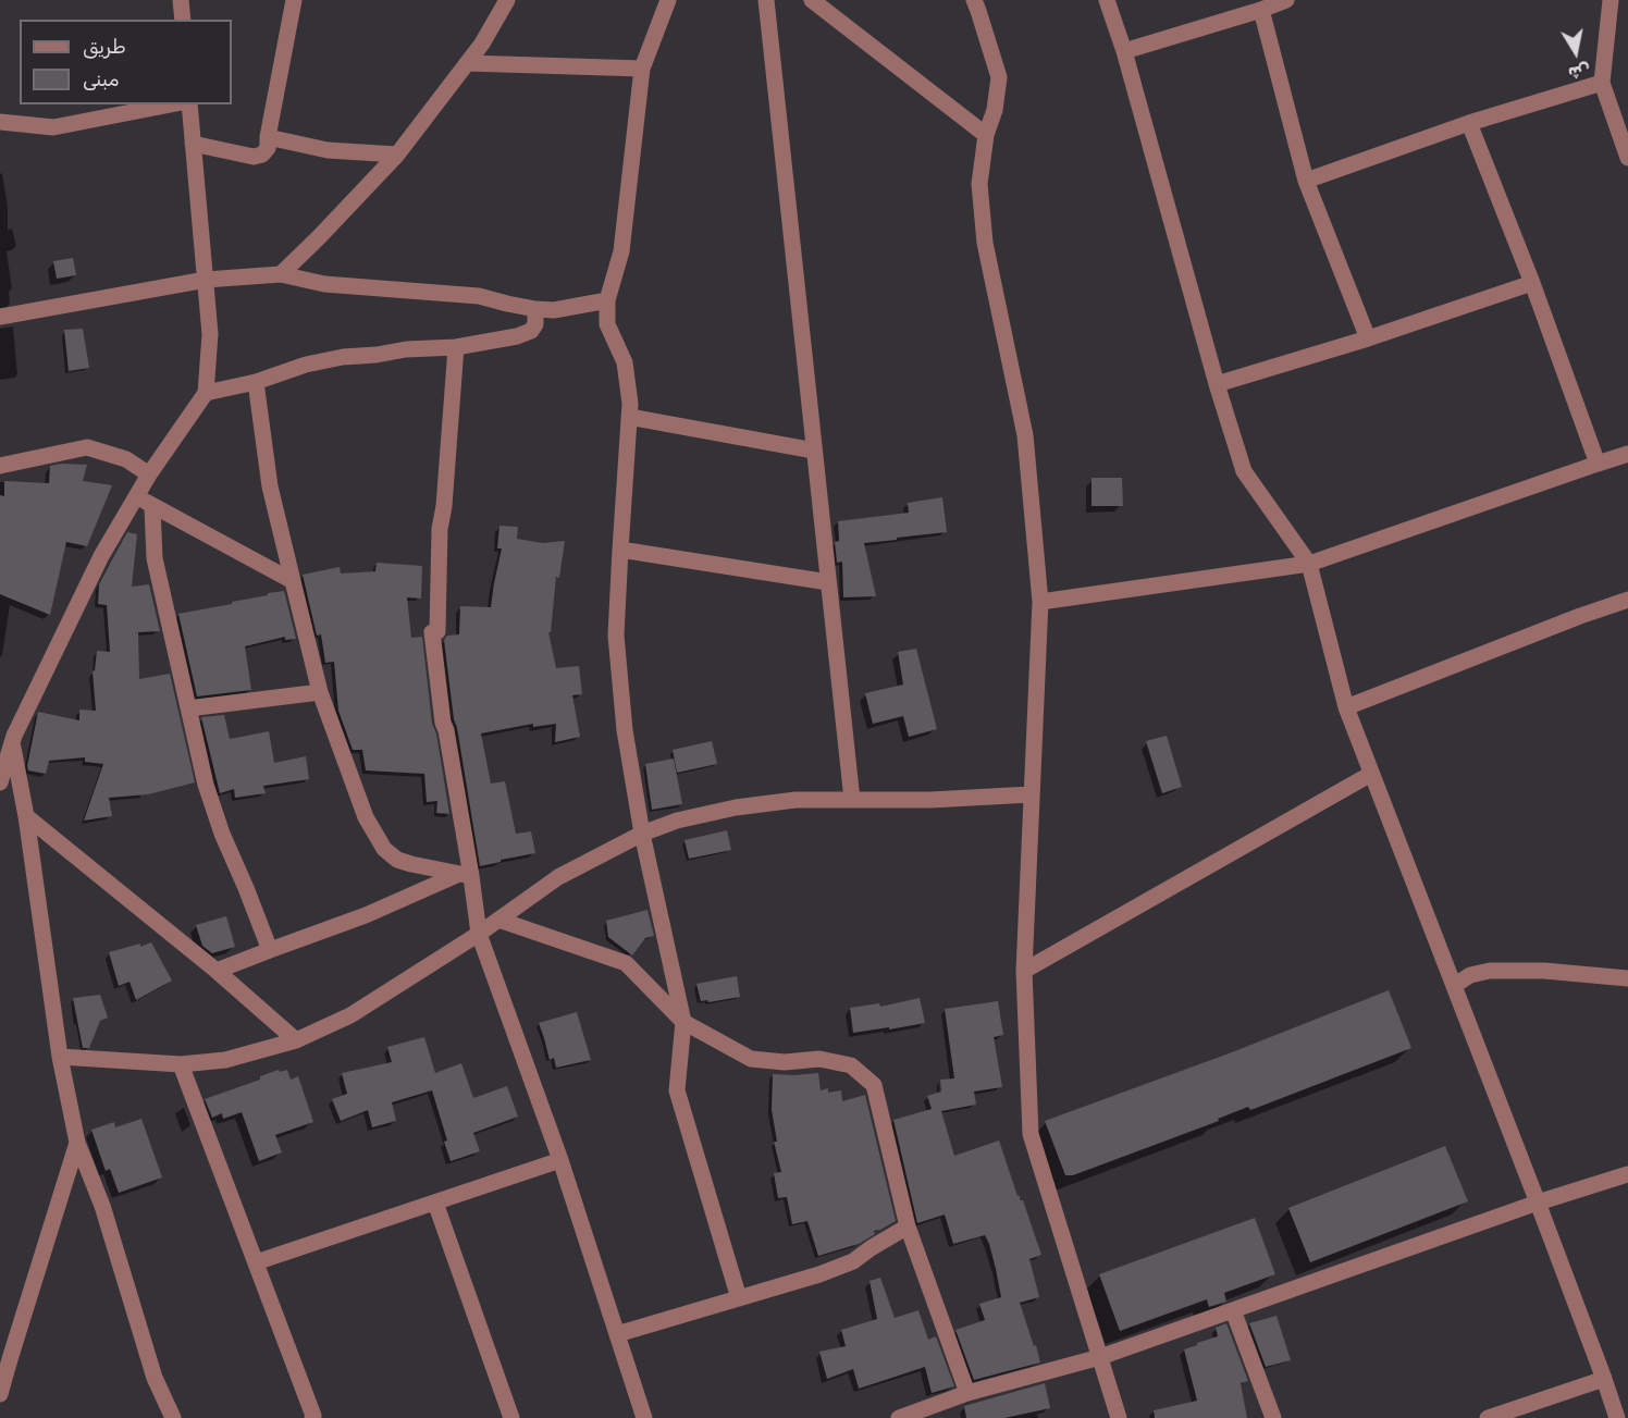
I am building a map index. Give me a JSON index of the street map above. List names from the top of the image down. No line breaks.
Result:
{"legend":["طريق","مبنى"],"north":"bottom"}
